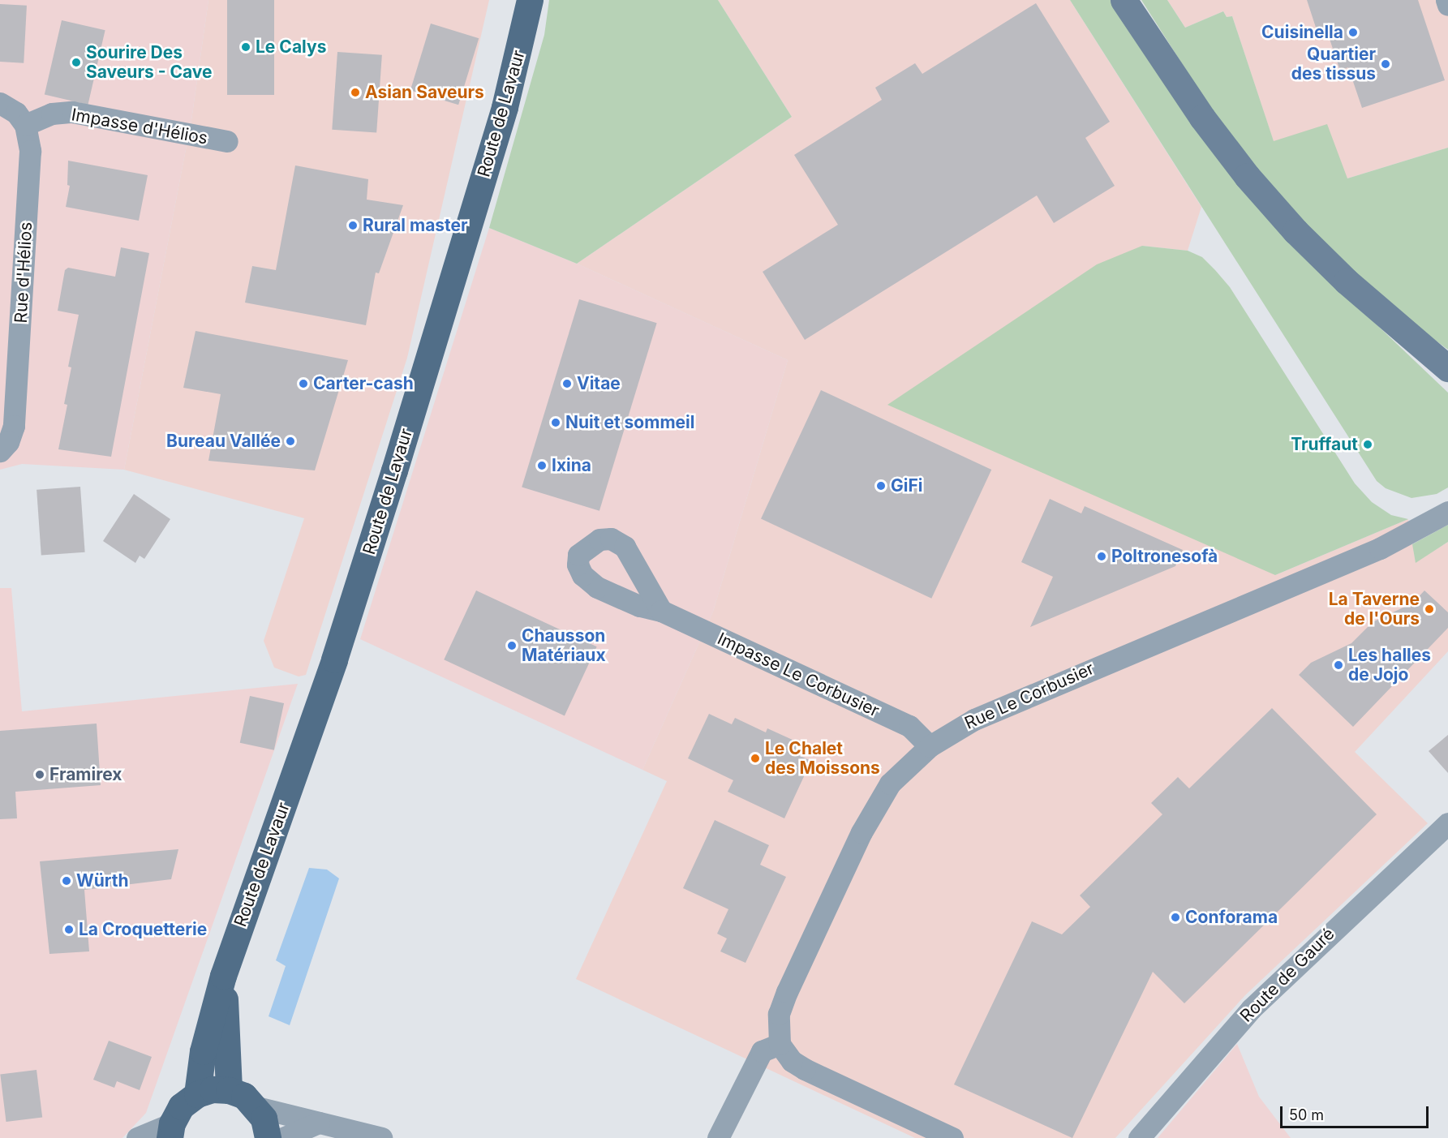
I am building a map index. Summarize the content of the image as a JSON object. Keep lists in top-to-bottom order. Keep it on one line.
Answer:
{"streets":{"main road":["Route de Lavaur"],"street":["Impasse d'Hélios","Rue d'Hélios","Impasse Le Corbusier","Rue Le Corbusier","Route de Gauré"]},"crossings":[["Impasse d'Hélios","Rue d'Hélios"],["Impasse Le Corbusier","Rue Le Corbusier"]],"places":["Cuisinella","Le Calys","Sourire Des Saveurs - Cave","Quartier des tissus","Asian Saveurs","Rural master","Carter-cash","Vitae","Nuit et sommeil","Bureau Vallée","Truffaut","Ixina","GiFi","Poltronesofà","La Taverne de l'Ours","Chausson Matériaux","Les halles de Jojo","Le Chalet des Moissons","Framirex","Würth","Conforama","La Croquetterie"],"scale_bar":"50 m"}
